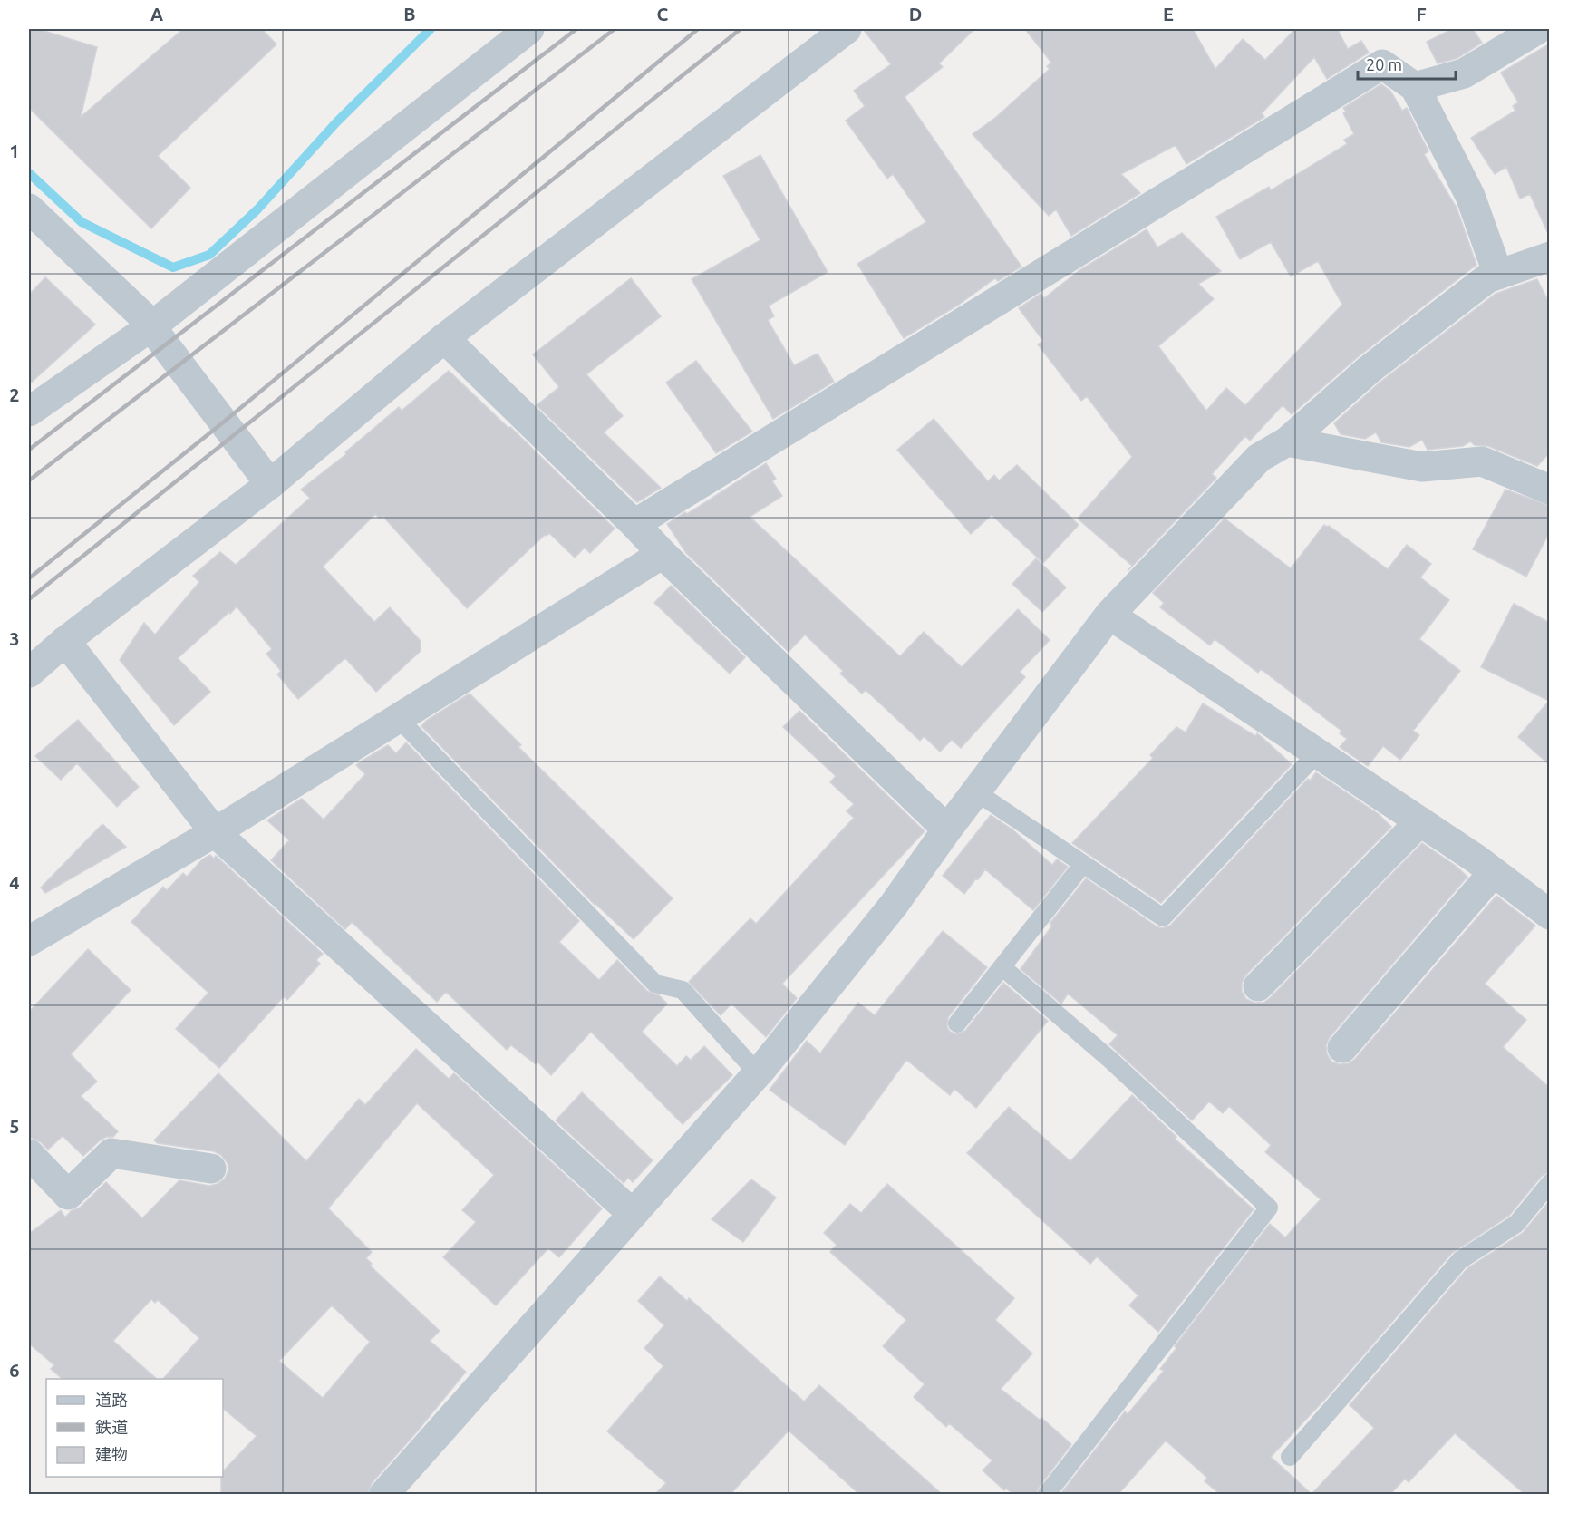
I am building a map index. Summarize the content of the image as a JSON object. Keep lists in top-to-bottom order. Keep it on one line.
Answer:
{"legend":["道路","鉄道","建物"],"scale_bar":"20 m","grid":{"columns":["A","B","C","D","E","F"],"rows":["1","2","3","4","5","6"]}}
